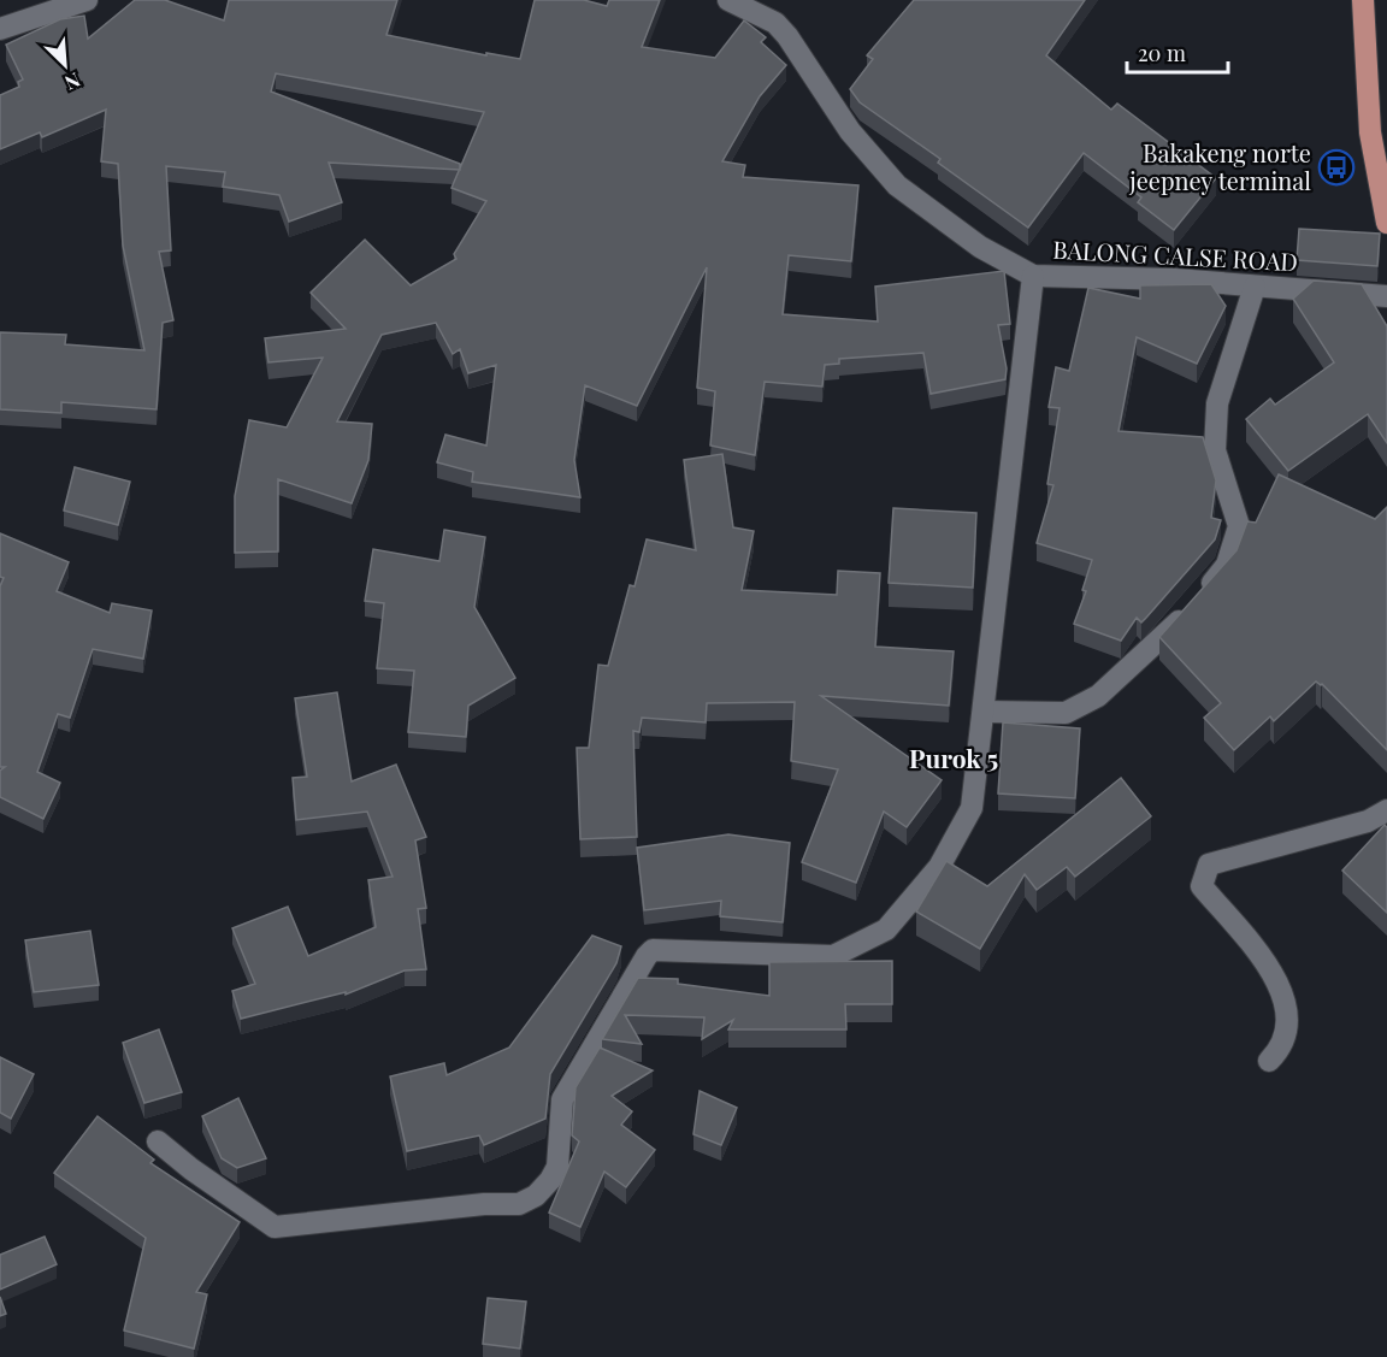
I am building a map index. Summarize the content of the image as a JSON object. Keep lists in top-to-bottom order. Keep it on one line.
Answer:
{"streets":{"street":["BALONG CALSE ROAD"]},"districts":["Purok 5"],"places":{"bus stop":["Bakakeng norte jeepney terminal"]},"scale_bar":"20 m","north":"bottom right"}
